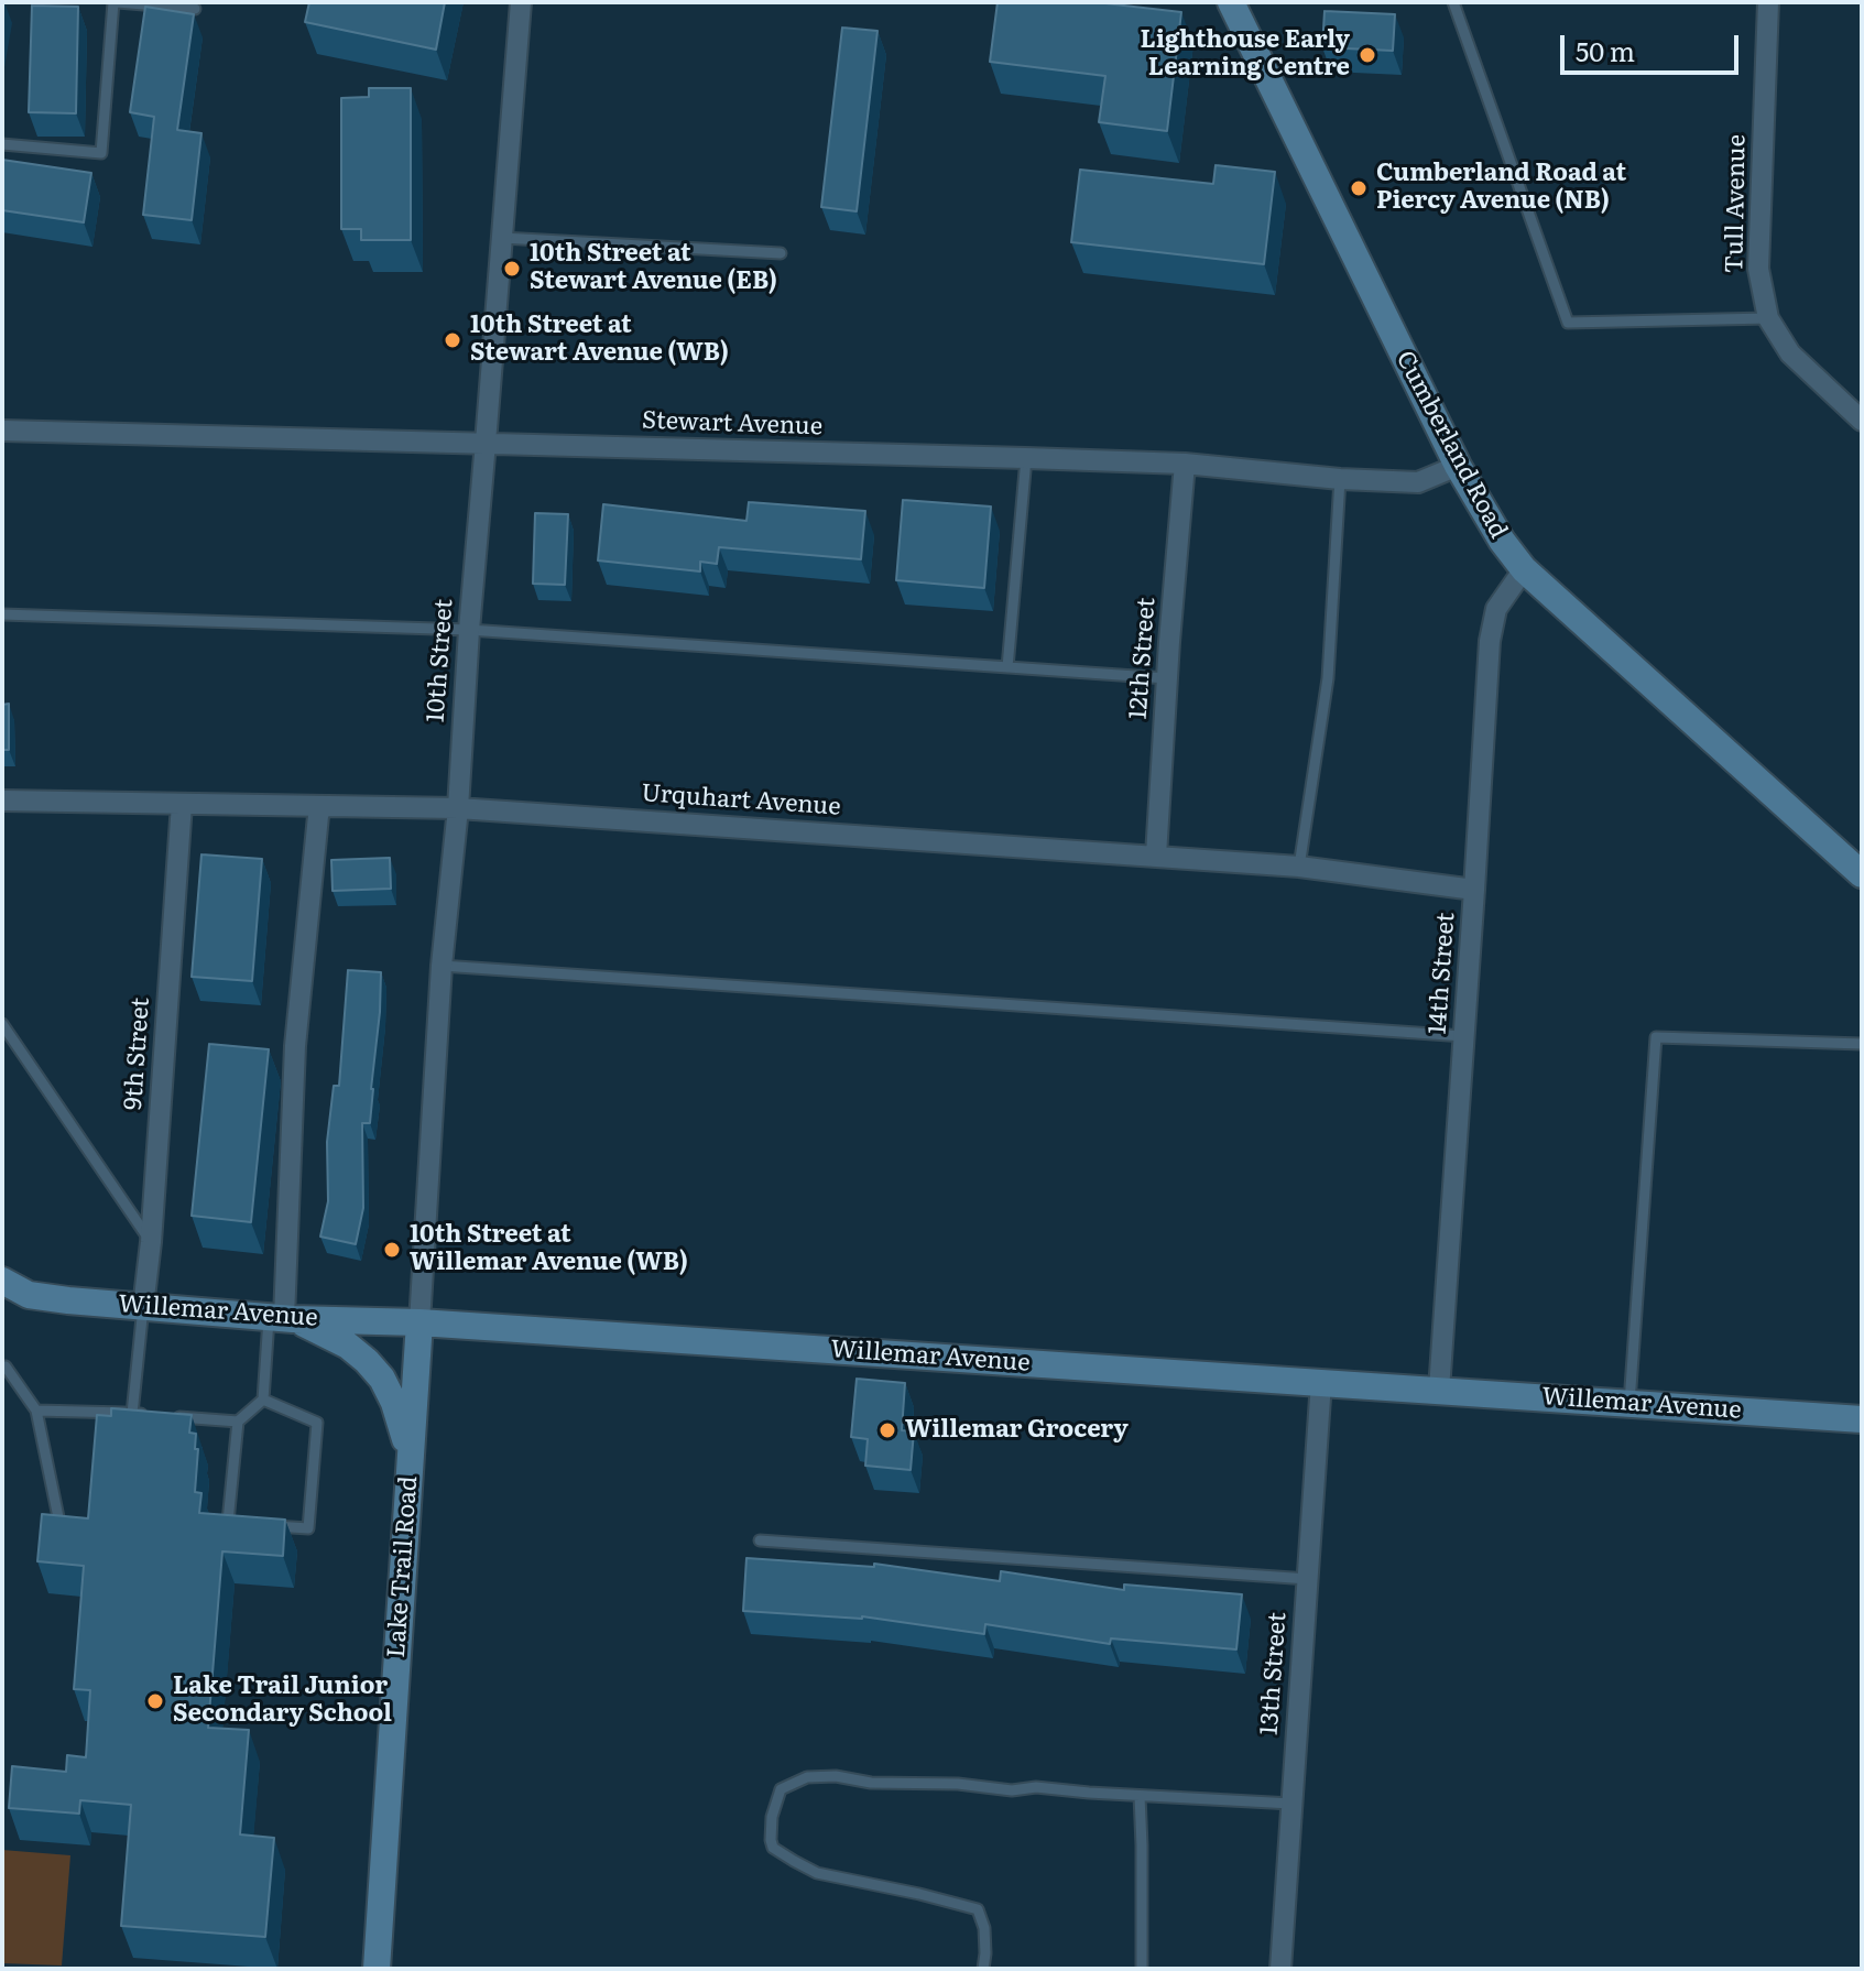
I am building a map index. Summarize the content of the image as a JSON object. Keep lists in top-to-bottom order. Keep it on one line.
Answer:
{"streets":{"street":["Tull Avenue","Stewart Avenue","Cumberland Road","12th Street","10th Street","Urquhart Avenue","14th Street","9th Street","Willemar Avenue","Lake Trail Road","13th Street"]},"crossings":[["Stewart Avenue","Cumberland Road"],["Stewart Avenue","12th Street"],["Stewart Avenue","10th Street"],["Cumberland Road","14th Street"],["12th Street","Urquhart Avenue"],["10th Street","Urquhart Avenue"],["10th Street","Willemar Avenue"],["10th Street","Lake Trail Road"],["Urquhart Avenue","14th Street"],["Urquhart Avenue","9th Street"],["14th Street","Willemar Avenue"],["9th Street","Willemar Avenue"],["Willemar Avenue","Lake Trail Road"],["Willemar Avenue","13th Street"]],"places":["Lighthouse Early Learning Centre","Cumberland Road at Piercy Avenue (NB)","10th Street at Stewart Avenue (EB)","10th Street at Stewart Avenue (WB)","10th Street at Willemar Avenue (WB)","Willemar Grocery","Lake Trail Junior Secondary School"],"scale_bar":"50 m"}
